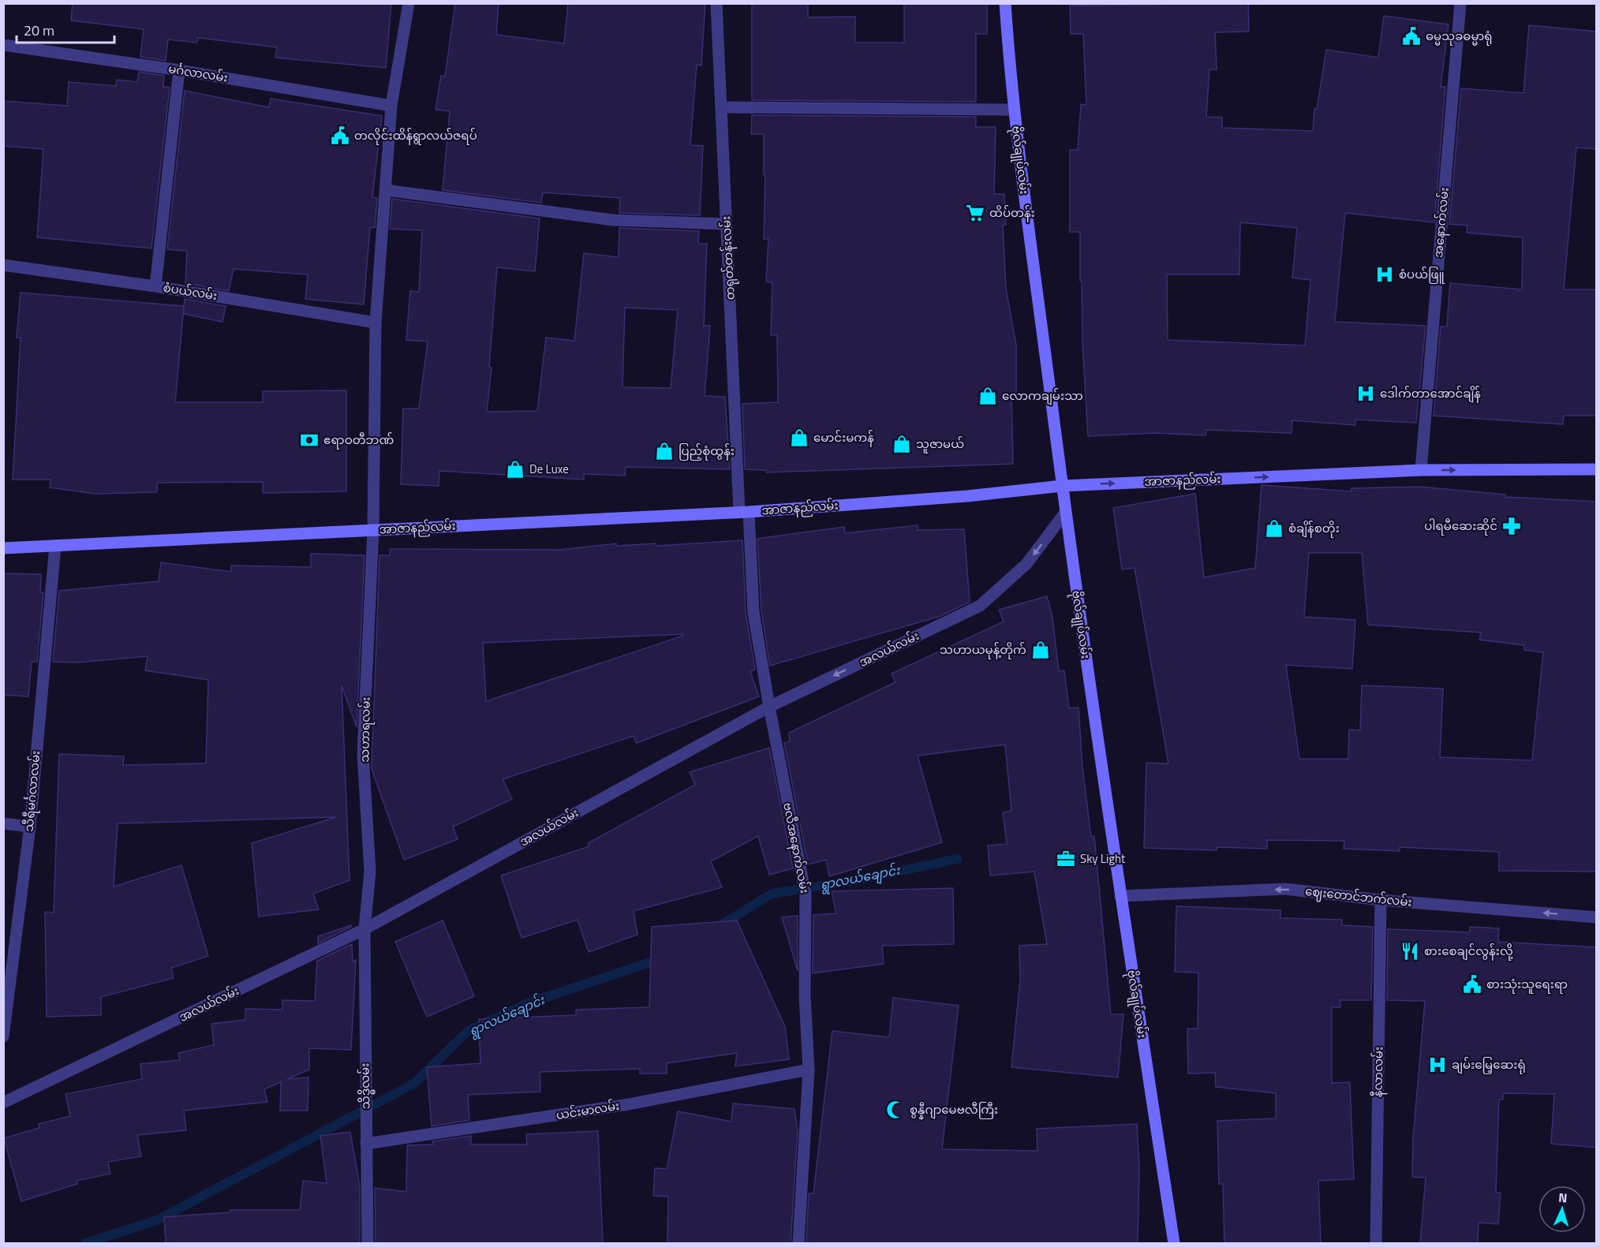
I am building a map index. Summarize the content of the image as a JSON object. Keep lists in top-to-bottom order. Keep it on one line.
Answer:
{"streets":{"street":["မင်္ဂလာလမ်း","ဗိုလ်ချုပ်လမ်း","အနောက်လမ်း","တရုတ်တန်းလမ်း","စံပယ်လမ်း","အာဇာနည်လမ်း","အလယ်လမ်း","သဟာရလမ်း","သီရီမင်္ဂလာလမ်း","ဗလီအနောက်လမ်း","ဈေးတောင်ဘက်လမ်း","နီလာလမ်း","သိဒ္ဓိလမ်း","ယင်းမာလမ်း"]},"crossings":[["မင်္ဂလာလမ်း","သဟာရလမ်း"],["ဗိုလ်ချုပ်လမ်း","အာဇာနည်လမ်း"],["ဗိုလ်ချုပ်လမ်း","အလယ်လမ်း"],["ဗိုလ်ချုပ်လမ်း","ဈေးတောင်ဘက်လမ်း"],["အနောက်လမ်း","အာဇာနည်လမ်း"],["တရုတ်တန်းလမ်း","အာဇာနည်လမ်း"],["တရုတ်တန်းလမ်း","ဗလီအနောက်လမ်း"],["စံပယ်လမ်း","သဟာရလမ်း"],["အာဇာနည်လမ်း","သဟာရလမ်း"],["အာဇာနည်လမ်း","သီရီမင်္ဂလာလမ်း"],["အာဇာနည်လမ်း","ဗလီအနောက်လမ်း"],["အလယ်လမ်း","သဟာရလမ်း"],["အလယ်လမ်း","ဗလီအနောက်လမ်း"],["အလယ်လမ်း","သိဒ္ဓိလမ်း"],["သဟာရလမ်း","သိဒ္ဓိလမ်း"],["ဗလီအနောက်လမ်း","ယင်းမာလမ်း"],["ဈေးတောင်ဘက်လမ်း","နီလာလမ်း"],["သိဒ္ဓိလမ်း","ယင်းမာလမ်း"]],"one_way":["ဈေးတောင်ဘက်လမ်း"],"water":["ရွာလယ်ချောင်း"],"places":{"public building":["ဓမ္မသုခဓမ္မာရုံ","တလိုင်းထိန်ရွာလယ်ဇရပ်","စားသုံးသူရေးရာ"],"supermarket":["ထိပ်တန်း"],"hospital":["စံပယ်ဖြူ","ဒေါက်တာအောင်ချိန်","ချမ်းမြေ့ဆေးရုံ"],"shop":["လောကချမ်းသာ","မောင်းမကန်","သူဇာမယ်","ပြည့်စုံထွန်း","De Luxe","စံချိန်စတိုး","သဟာယမုန့်တိုက်"],"bank":["ဧရာဝတီဘဏ်"],"pharmacy":["ပါရမီဆေးဆိုင်"],"office":["Sky Light"],"restaurant":["စားစေချင်လွန်းလို့"],"mosque":["စွန္နီဂျာမေဗလီကြီး"]},"scale_bar":"20 m","north":"top"}
